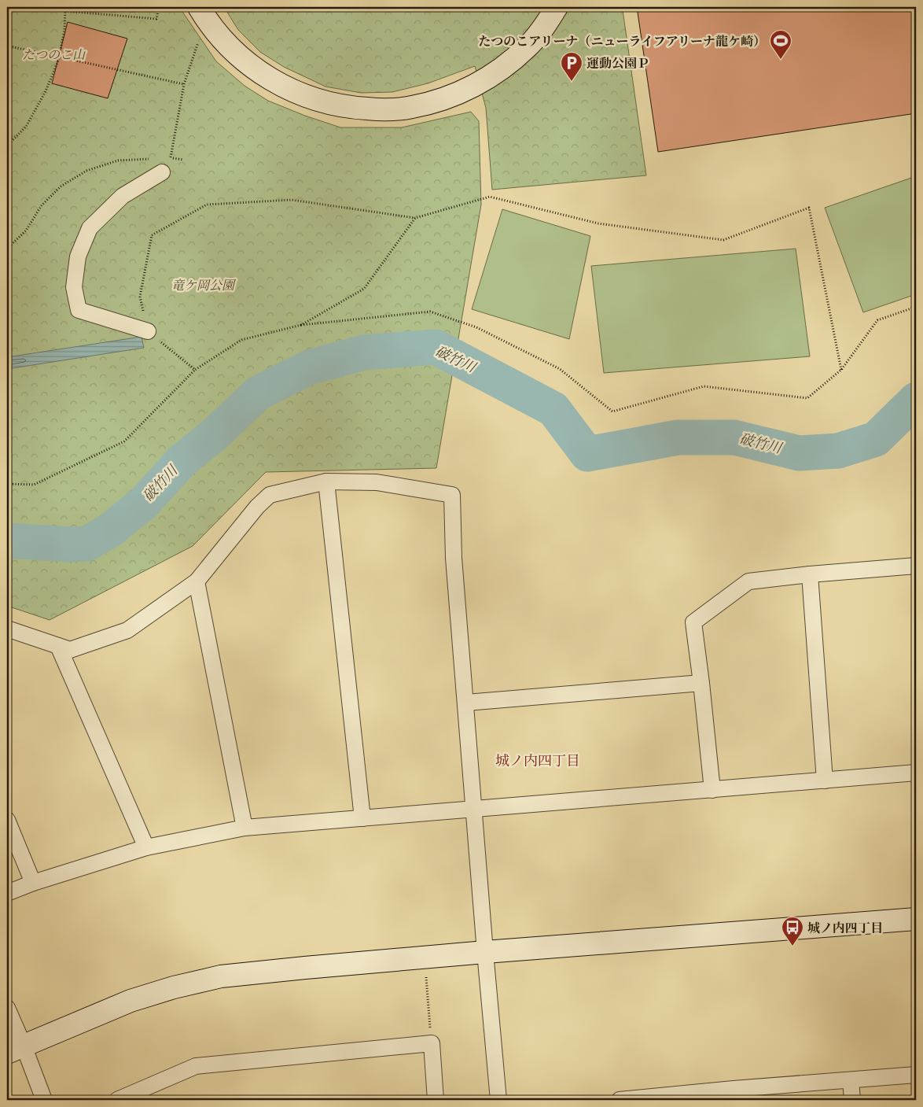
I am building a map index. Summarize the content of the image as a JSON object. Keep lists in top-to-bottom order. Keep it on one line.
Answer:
{"districts":["城ノ内四丁目"],"water":["破竹川"],"parks":["たつのこ山","竜ケ岡公園"],"places":{"sports":["たつのこアリーナ（ニューライフアリーナ龍ケ崎）"],"parking":["運動公園Ｐ"],"bus stop":["城ノ内四丁目"]}}
